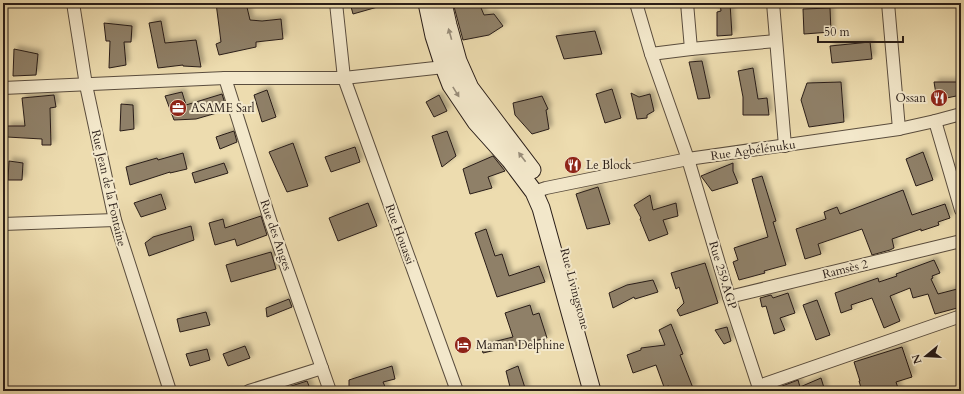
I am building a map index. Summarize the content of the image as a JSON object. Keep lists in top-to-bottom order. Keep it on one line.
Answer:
{"streets":{"street":["Rue Agbélénuku","Rue Jean de la Fontaine","Rue Houassi","Rue des Anges","Ramsès 2","Rue 259.AGP","Rue Livingstone"]},"crossings":[["Rue Agbélénuku","Rue 259.AGP"],["Rue Agbélénuku","Rue Livingstone"],["Ramsès 2","Rue 259.AGP"]],"places":{"restaurant":["Ossan","Le Block"],"office":["ASAME Sarl"],"hotel":["Maman Delphine"]},"scale_bar":"50 m","north":"left"}
